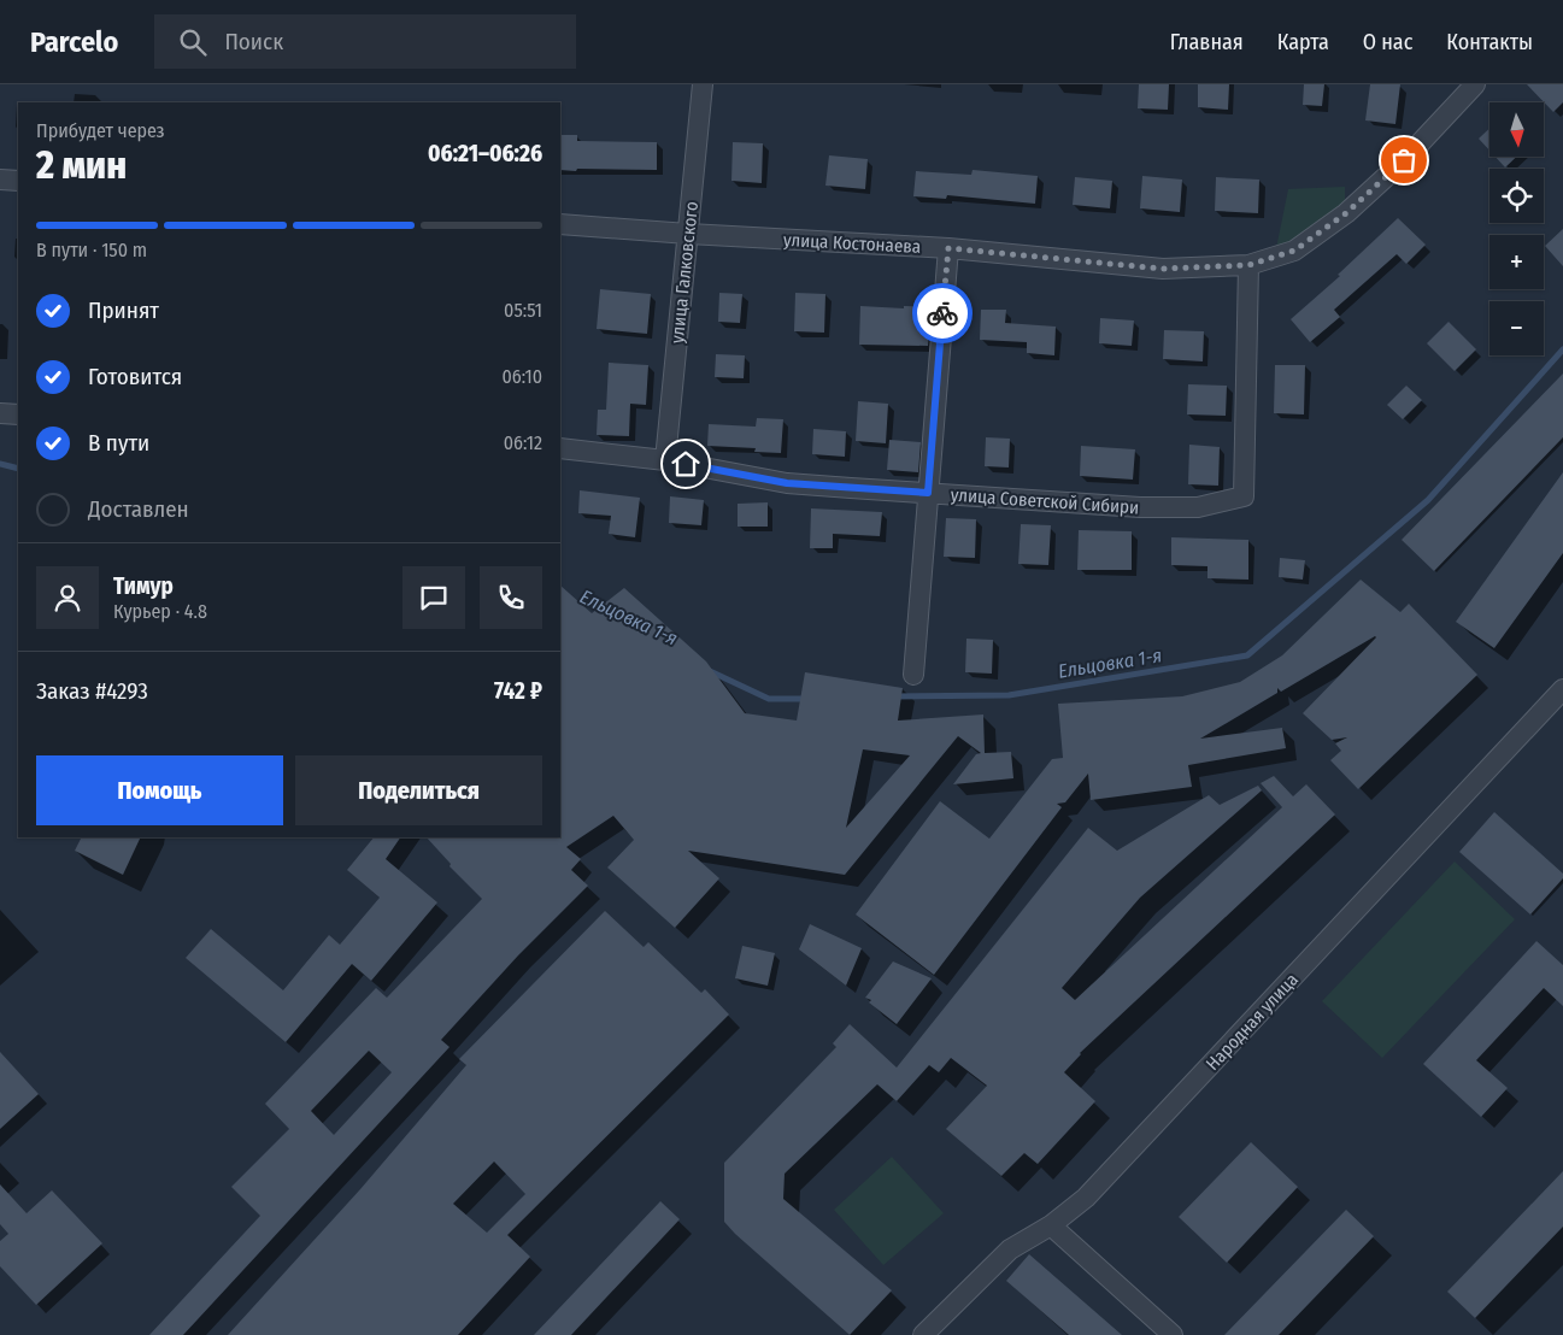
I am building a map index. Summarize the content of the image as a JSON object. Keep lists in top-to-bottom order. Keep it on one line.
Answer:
{"streets":{"street":["улица Костонаева","улица Галковского","улица Советской Сибири","Народная улица"]},"crossings":[["улица Костонаева","улица Галковского"],["улица Костонаева","улица Советской Сибири"],["улица Галковского","улица Советской Сибири"]],"water":["Ельцовка 1-я"],"north":"bottom","page":{"header":"Parcelo","search":"Поиск","nav":["Главная","Карта","О нас","Контакты"],"map_buttons":["+","−"],"heading":["2 мин","Прибудет через","06:21–06:26"],"panel":["Тимур","Курьер · 4.8","Заказ #4293","742 ₽"],"bar":"В пути · 150 m","list":[["Принят","05:51"],["Готовится","06:10"],["В пути","06:12"],"Доставлен"],"buttons":["Помощь","Поделиться"]}}
